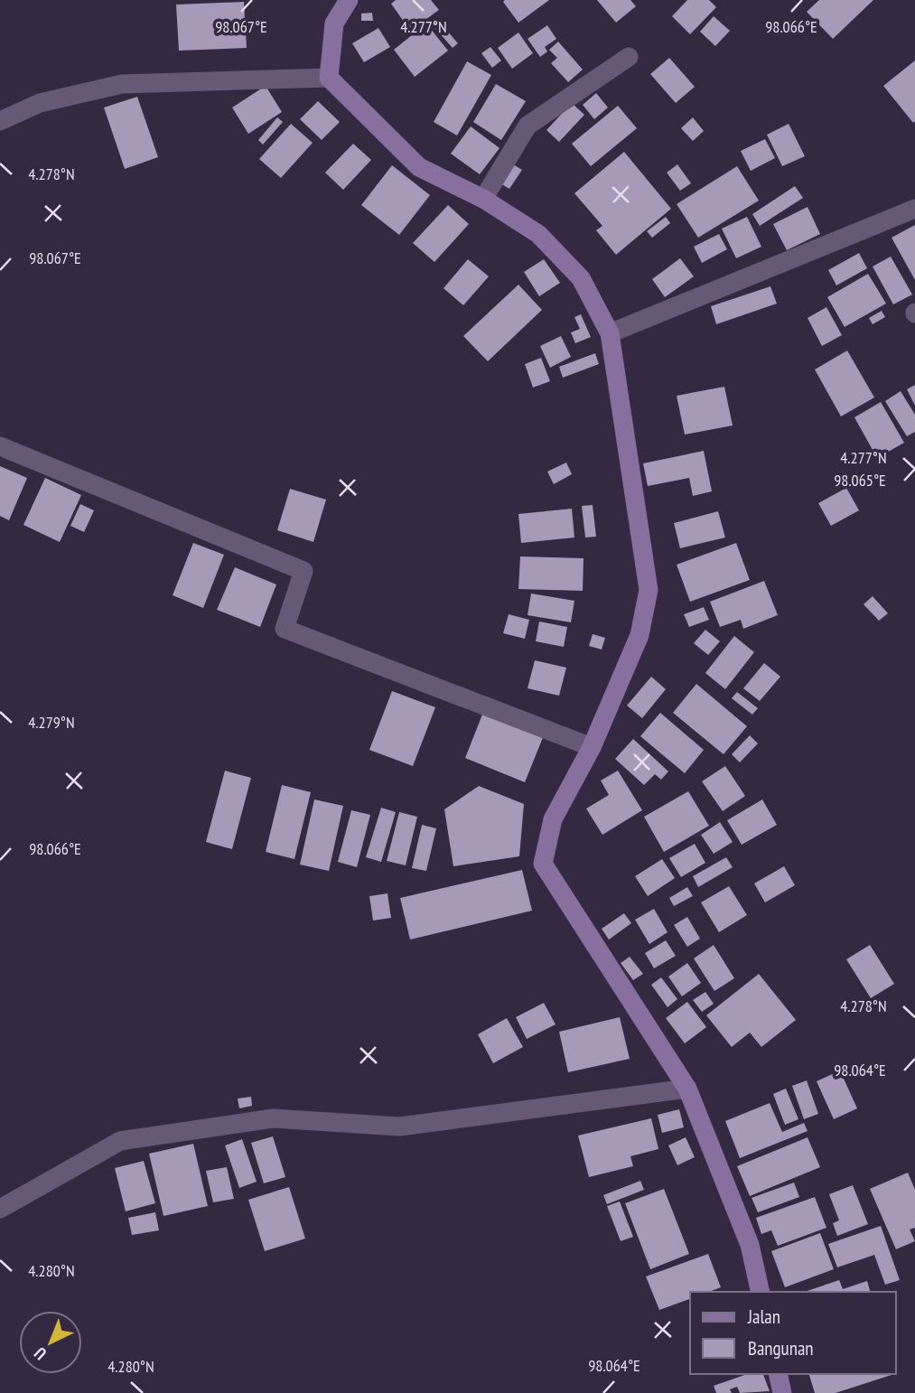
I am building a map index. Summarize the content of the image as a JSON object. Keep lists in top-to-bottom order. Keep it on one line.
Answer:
{"legend":["Jalan","Bangunan"],"north":"bottom left","coordinates":["4.277°N","98.067°E","98.066°E","4.278°N","98.065°E","4.279°N","98.064°E","4.280°N"]}
